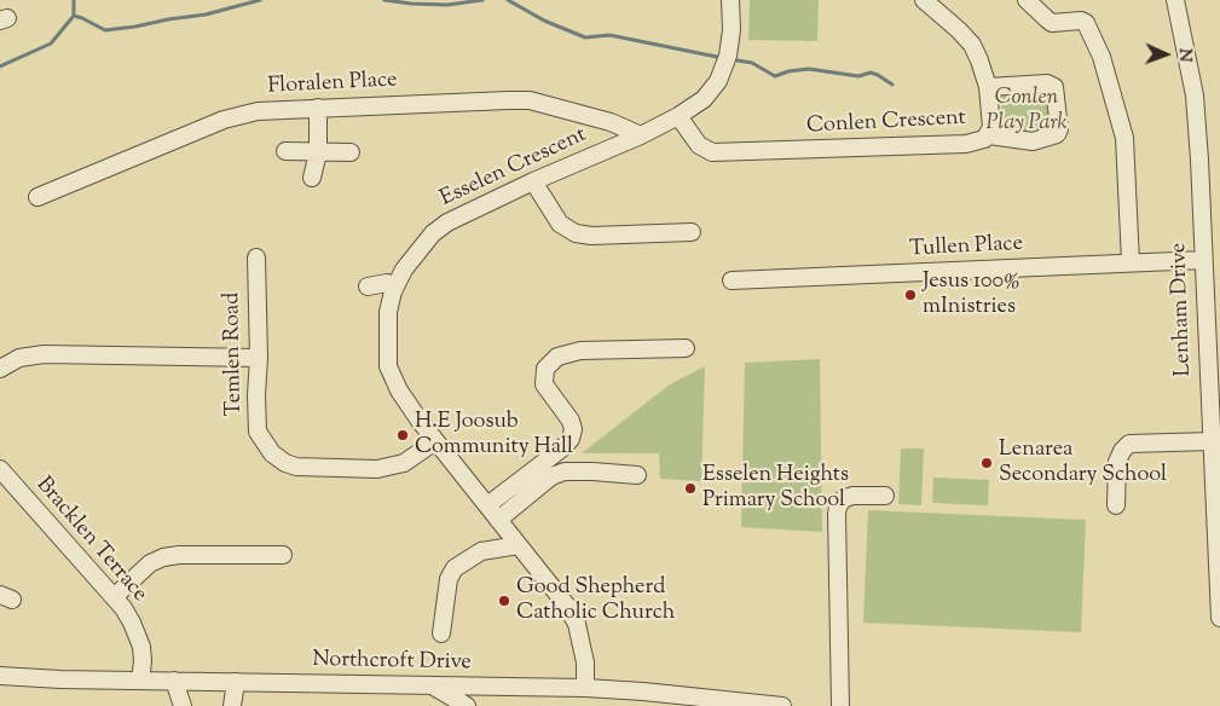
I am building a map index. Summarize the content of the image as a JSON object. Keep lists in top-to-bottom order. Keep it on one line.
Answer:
{"streets":{"street":["Floralen Place","Conlen Crescent","Esselen Crescent","Tullen Place","Lenham Drive","Temlen Road","Bracklen Terrace","Northcroft Drive"]},"crossings":[["Floralen Place","Esselen Crescent"],["Conlen Crescent","Esselen Crescent"],["Esselen Crescent","Temlen Road"],["Esselen Crescent","Northcroft Drive"],["Tullen Place","Lenham Drive"],["Bracklen Terrace","Northcroft Drive"]],"parks":["Conlen Play Park"],"places":["Jesus 100% mInistries","H.E Joosub Community Hall","Lenarea Secondary School","Esselen Heights Primary School","Good Shepherd Catholic Church"],"north":"right"}
